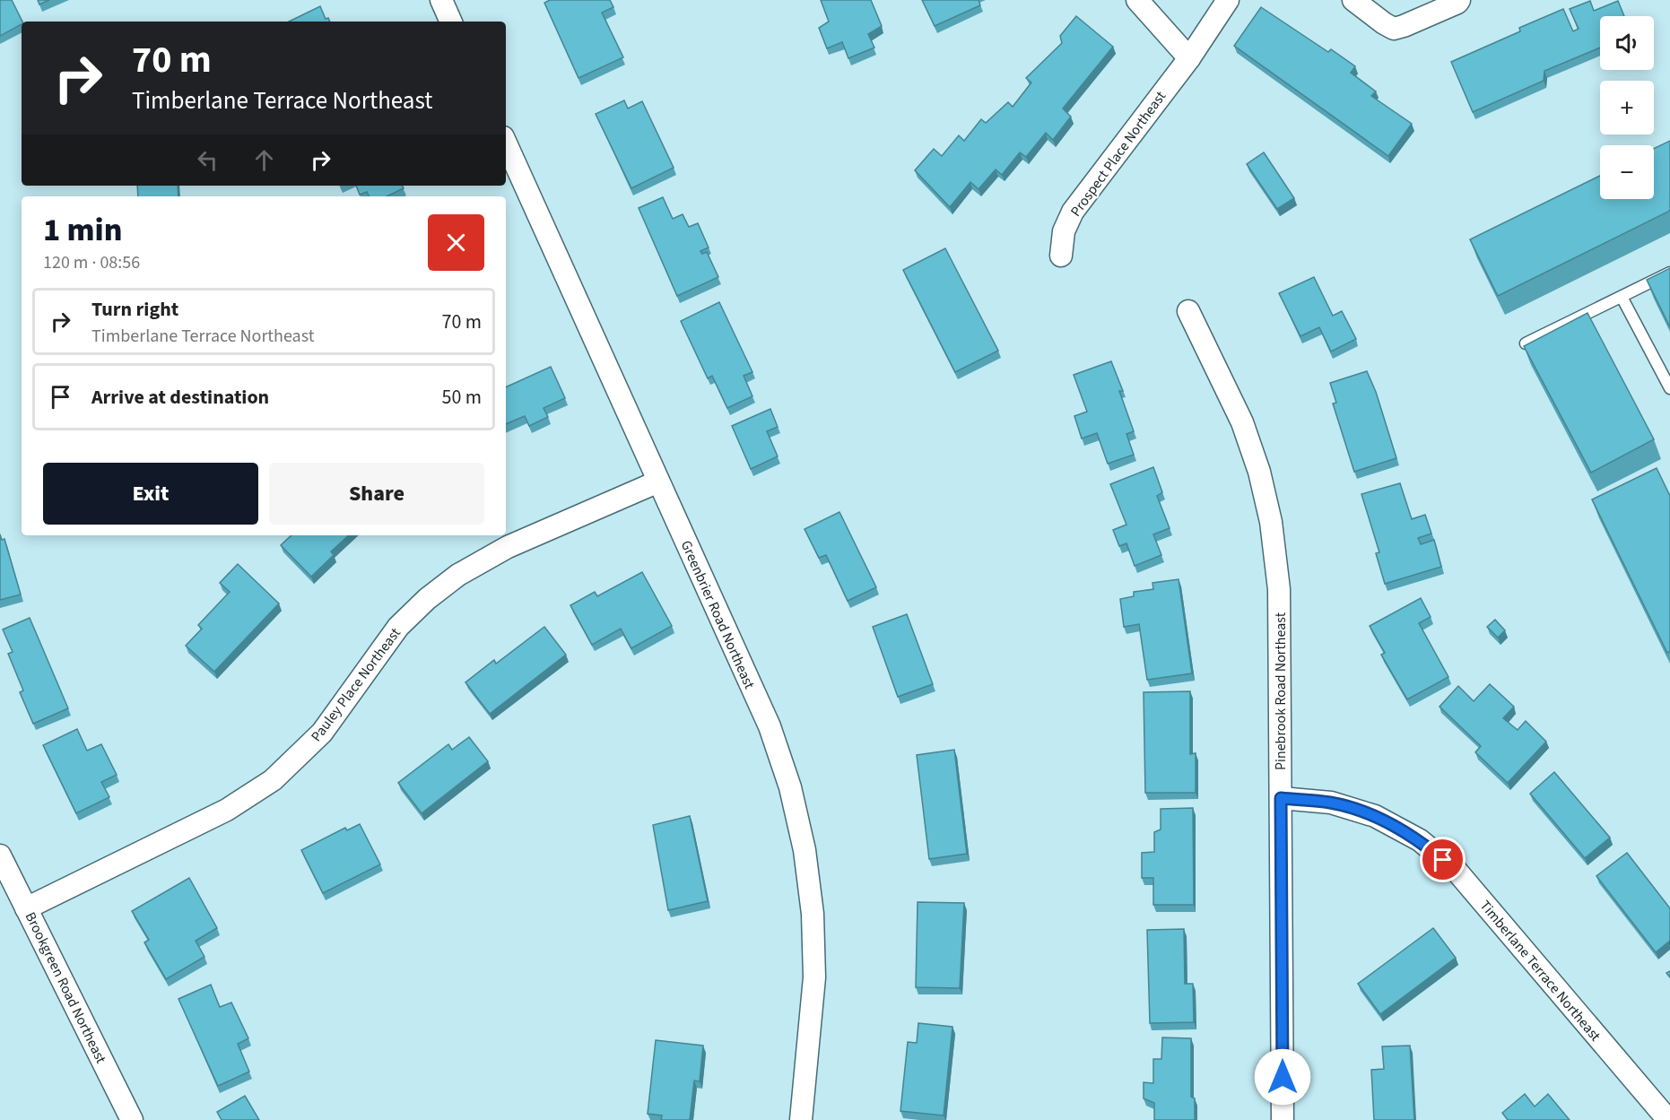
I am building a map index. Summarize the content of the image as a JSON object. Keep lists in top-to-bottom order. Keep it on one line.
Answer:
{"streets":{"street":["Prospect Place Northeast","Greenbrier Road Northeast","Pauley Place Northeast","Pinebrook Road Northeast","Timberlane Terrace Northeast","Brookgreen Road Northeast"]},"crossings":[["Greenbrier Road Northeast","Pauley Place Northeast"],["Pauley Place Northeast","Brookgreen Road Northeast"],["Pinebrook Road Northeast","Timberlane Terrace Northeast"]],"page":{"map_buttons":["+","−"],"turn":["70 m","Timberlane Terrace Northeast"],"heading":["1 min","120 m · 08:56"],"list":[{"name":"Turn right","note":"Timberlane Terrace Northeast","value":"70 m"},{"name":"Arrive at destination","value":"50 m"}],"buttons":["Exit","Share"]}}
